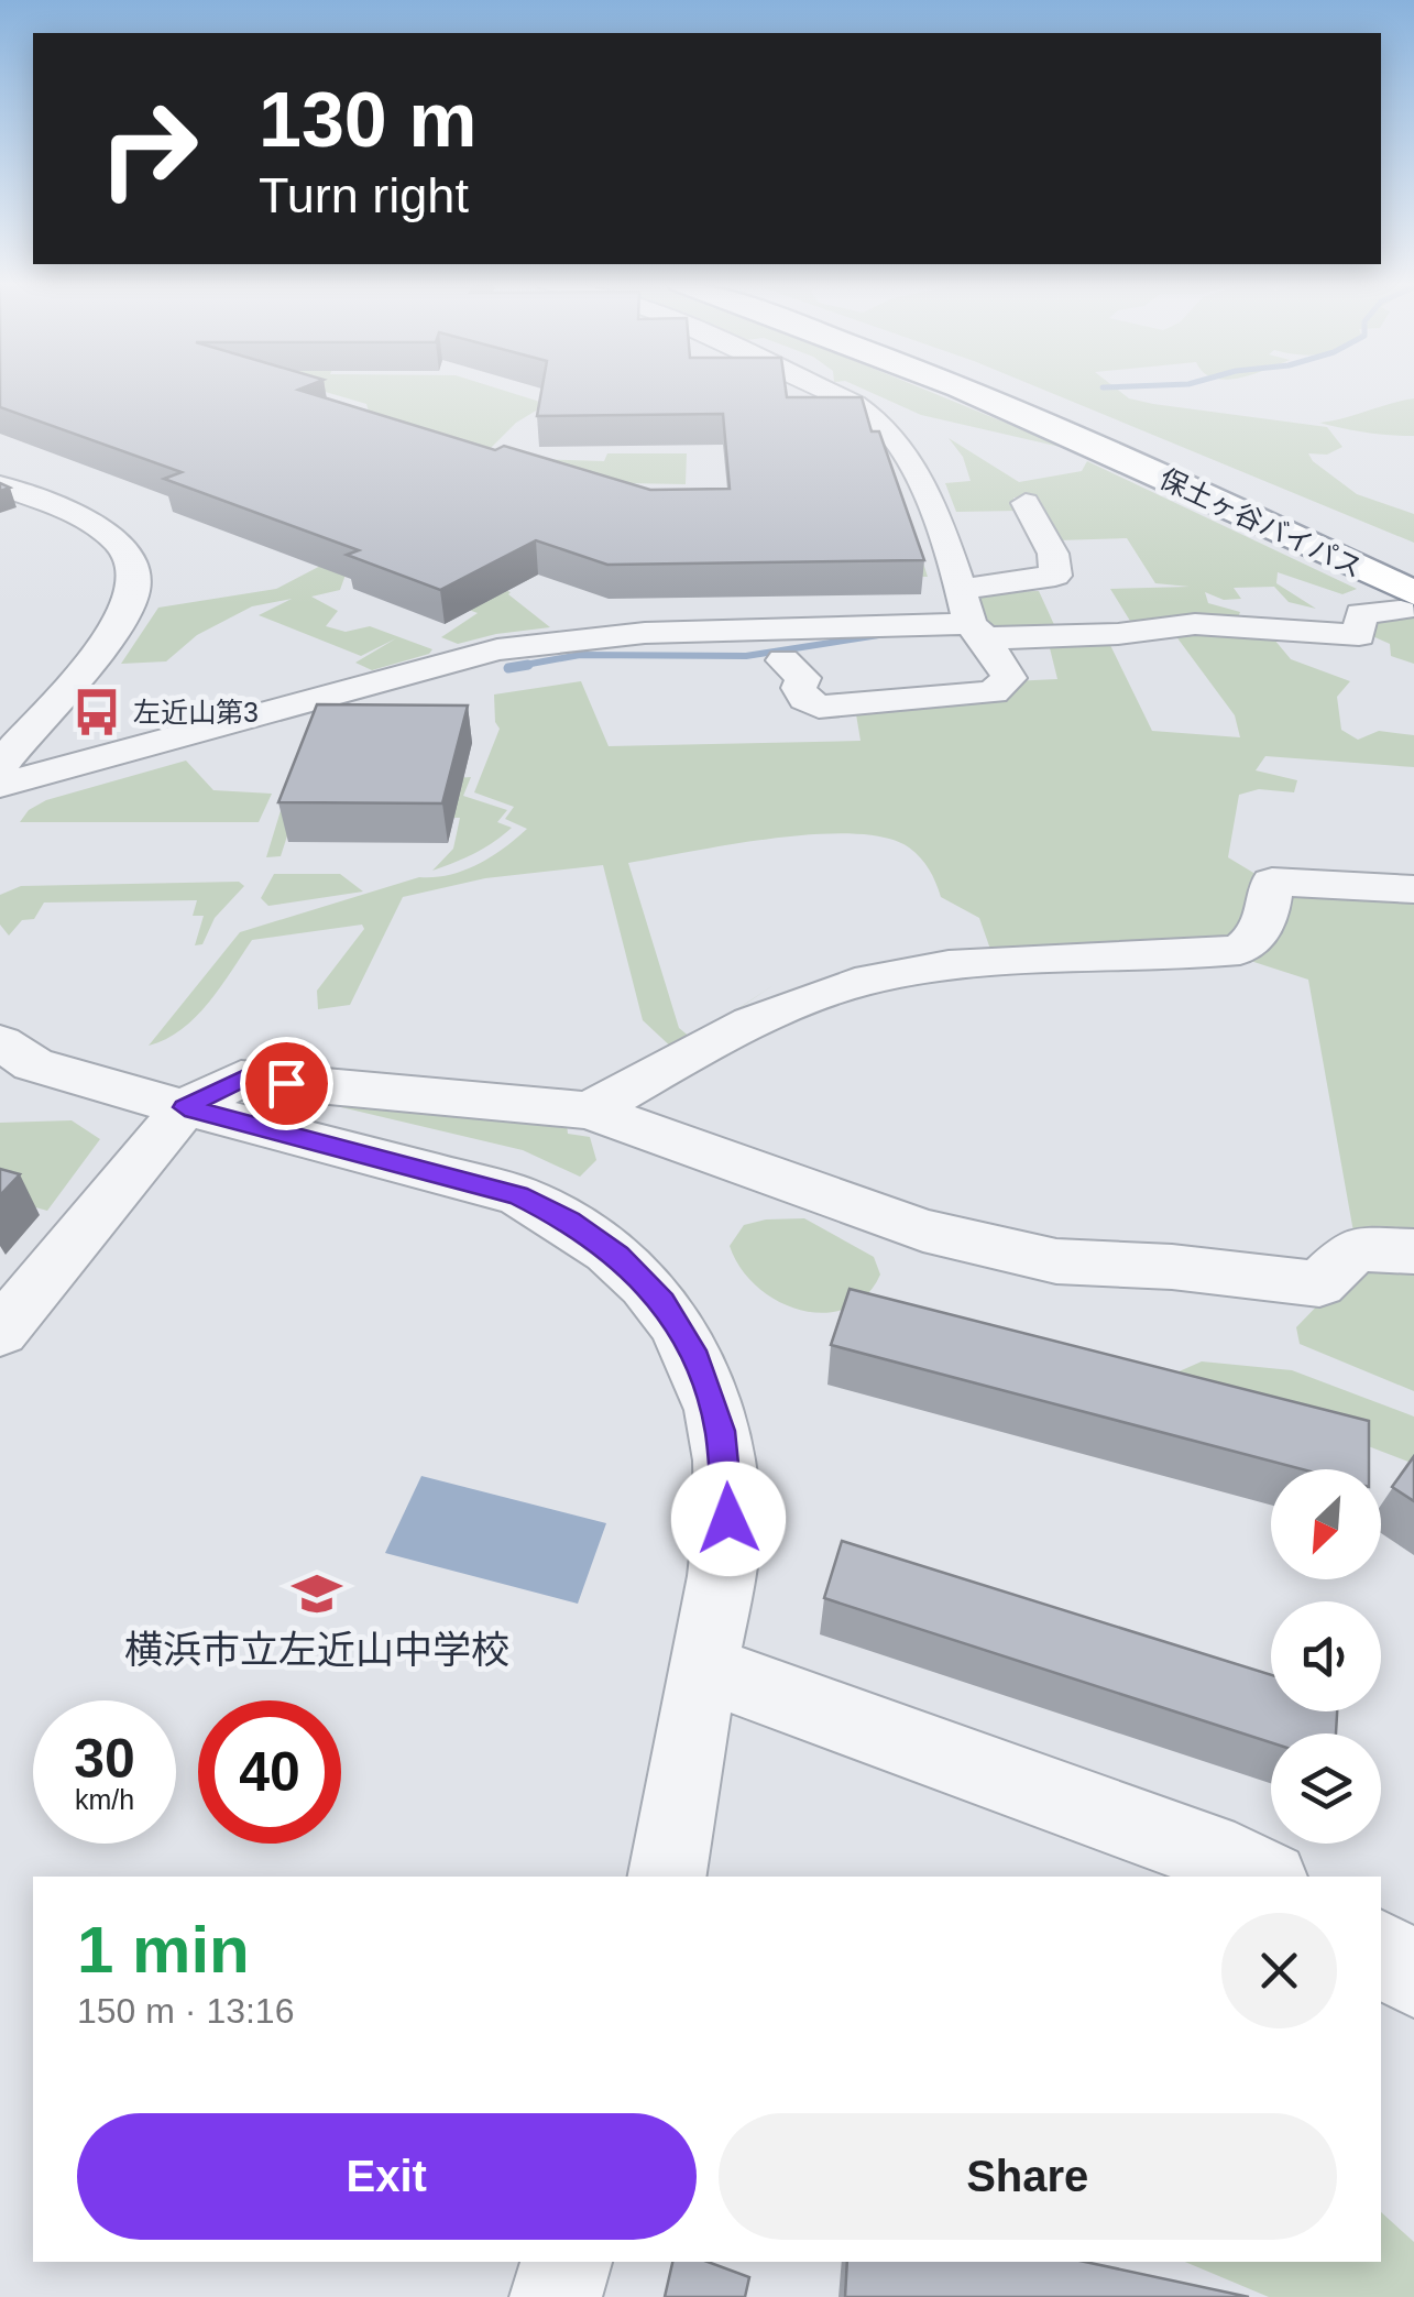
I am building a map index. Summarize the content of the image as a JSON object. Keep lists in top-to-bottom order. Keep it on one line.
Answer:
{"streets":{"highway":["保土ヶ谷バイパス"]},"places":{"bus stop":["左近山第3"],"school or university":["横浜市立左近山中学校"]},"north":"bottom left","page":{"turn":["130 m","Turn right"],"speed":"30 km/h","limit":"40","heading":["1 min","150 m · 13:16"],"buttons":["Exit","Share"]}}
